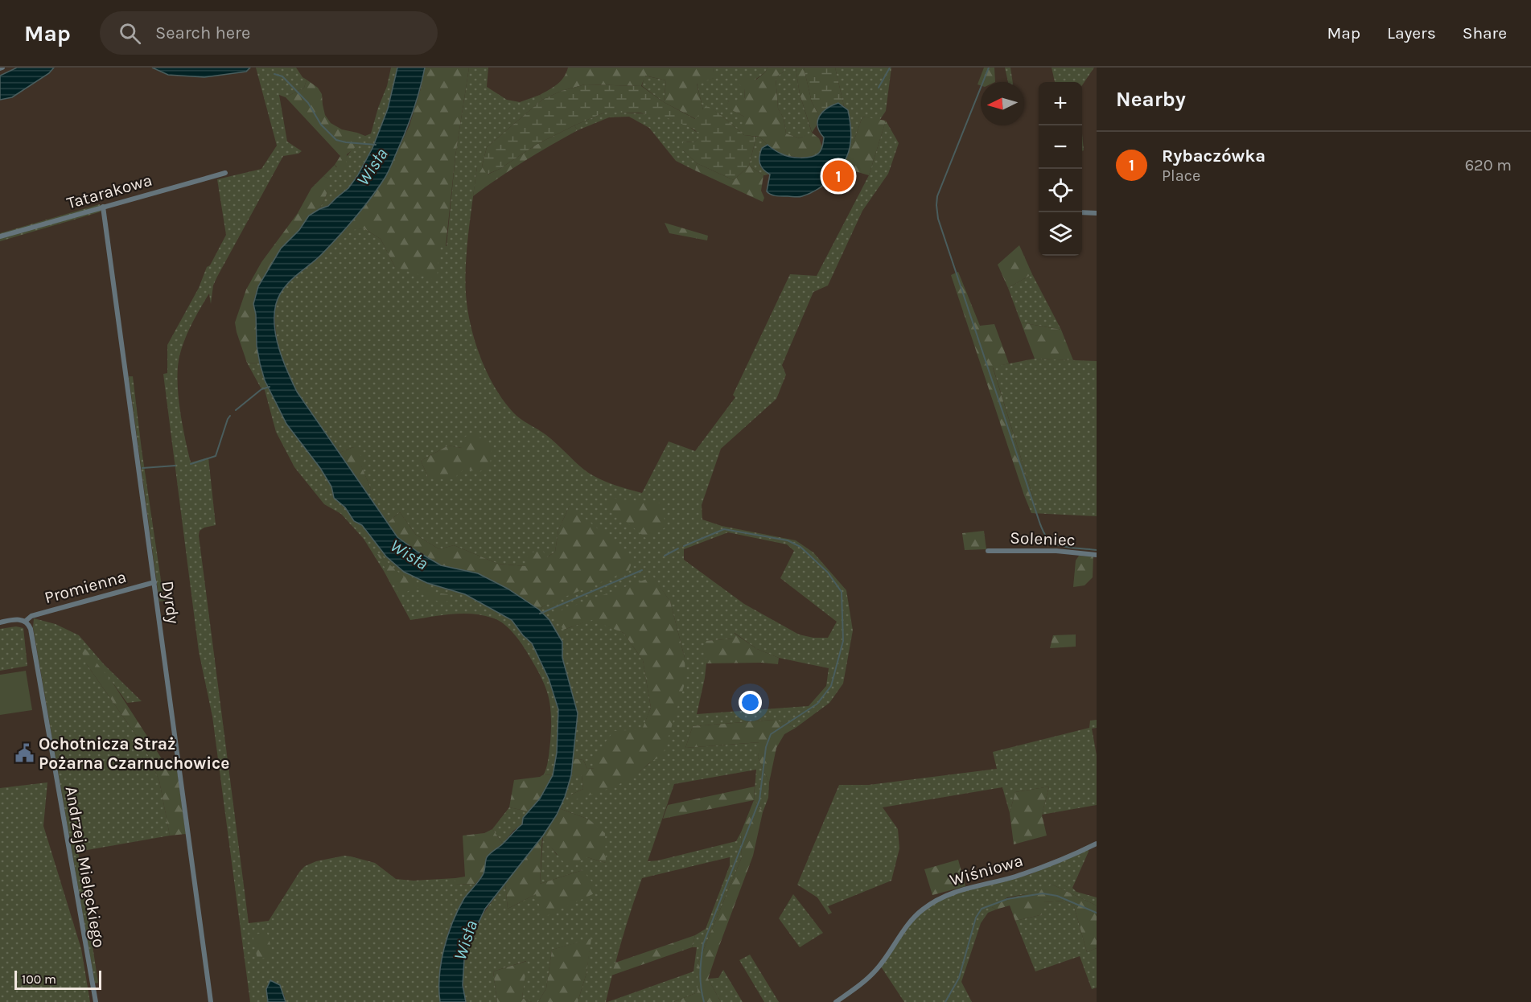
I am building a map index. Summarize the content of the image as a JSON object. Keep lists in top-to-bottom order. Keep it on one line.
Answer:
{"streets":{"street":["Tatarakowa","Soleniec","Promienna","Dyrdy","Andrzeja Mielęckiego","Wiśniowa"]},"crossings":[["Tatarakowa","Dyrdy"],["Promienna","Dyrdy"],["Promienna","Andrzeja Mielęckiego"]],"water":["Wisła"],"places":{"public building":["Ochotnicza Straż Pożarna Czarnuchowice"]},"scale_bar":"100 m","north":"left","page":{"header":"Map","search":"Search here","nav":["Map","Layers","Share"],"heading":"Nearby","map_buttons":["+","−"],"list":[{"mark":"1","name":"Rybaczówka","note":"Place","value":"620 m"}],"pins":"1","scale":"100 m"}}
